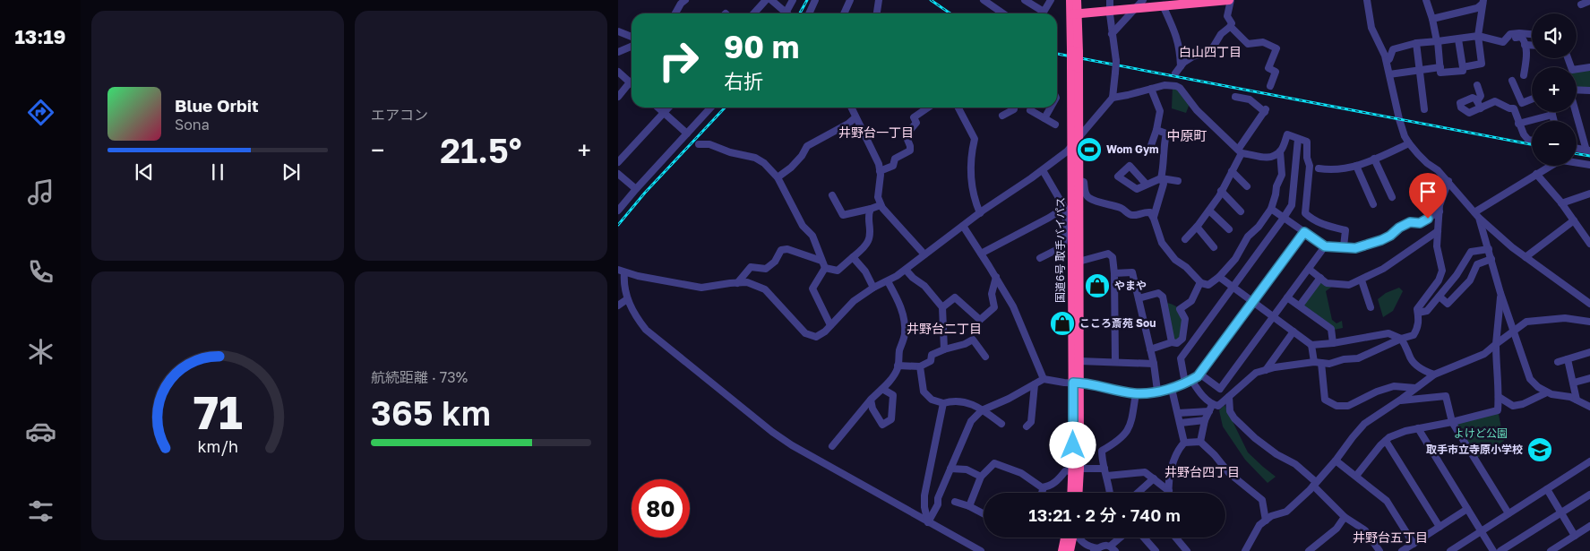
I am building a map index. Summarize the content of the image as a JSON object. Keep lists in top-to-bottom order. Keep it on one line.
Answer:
{"streets":{"highway":["国道6号 取手バイパス"]},"districts":["白山四丁目","井野台一丁目","中原町","井野台二丁目","井野台四丁目","井野台五丁目"],"parks":["よけど公園"],"places":{"sports":["Wom Gym"],"shop":["やまや","こころ斎苑 Sou"],"school or university":["取手市立寺原小学校"]},"page":{"tabs":"13:19","tile":["エアコン",["航続距離 · 73%","365 km"]],"map_buttons":["+","−"],"turn":["90 m","右折"],"song":["Blue Orbit","Sona"],"heat":["−","21.5°","+"],"limit":"80","trip":"13:21 · 2 分 · 740 m","gauge":["71","km/h"]}}
